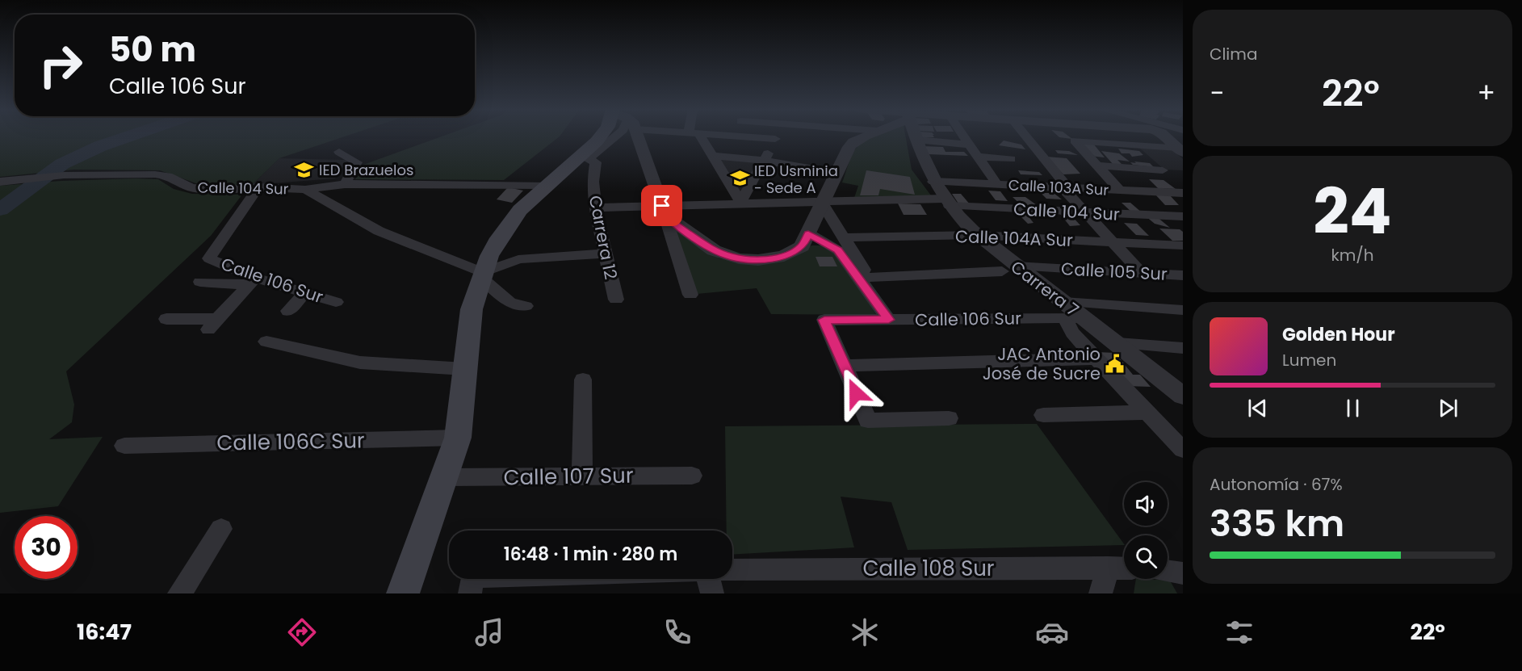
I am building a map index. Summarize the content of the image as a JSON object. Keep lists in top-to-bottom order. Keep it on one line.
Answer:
{"streets":{"street":["Calle 103A Sur","Calle 104 Sur","Carrera 12","Calle 104A Sur","Calle 105 Sur","Calle 106 Sur","Carrera 7","Calle 106C Sur","Calle 107 Sur","Calle 108 Sur"]},"crossings":[["Calle 103A Sur","Carrera 7"],["Calle 104 Sur","Carrera 12"],["Calle 104 Sur","Calle 106 Sur"],["Calle 104 Sur","Carrera 7"],["Calle 104A Sur","Carrera 7"],["Calle 105 Sur","Carrera 7"],["Calle 106 Sur","Carrera 7"]],"places":{"school or university":["IED Brazuelos","IED Usminia - Sede A"],"public building":["JAC Antonio José de Sucre"]},"page":{"tile":["Clima",["24","km/h"],["Autonomía · 67%","335 km"]],"turn":["50 m","Calle 106 Sur"],"heat":["−","22°","+"],"song":["Golden Hour","Lumen"],"limit":"30","trip":"16:48 · 1 min · 280 m","tabs":["16:47","22°"]}}
